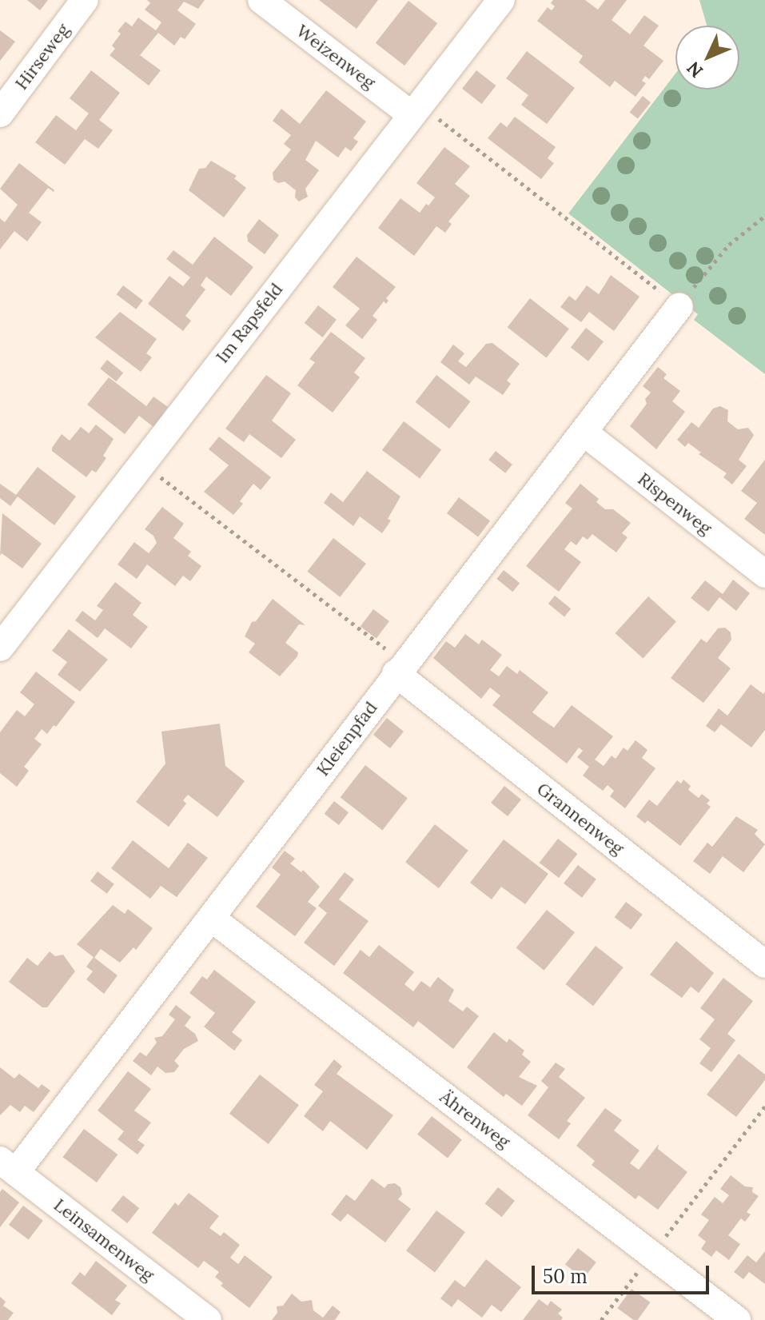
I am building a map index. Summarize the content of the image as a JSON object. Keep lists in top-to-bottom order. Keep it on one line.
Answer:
{"streets":{"street":["Hirseweg","Weizenweg","Im Rapsfeld","Rispenweg","Kleienpfad","Grannenweg","Ährenweg","Leinsamenweg"]},"crossings":[["Weizenweg","Im Rapsfeld"],["Rispenweg","Kleienpfad"],["Kleienpfad","Grannenweg"],["Kleienpfad","Ährenweg"],["Kleienpfad","Leinsamenweg"]],"scale_bar":"50 m","north":"bottom left"}
